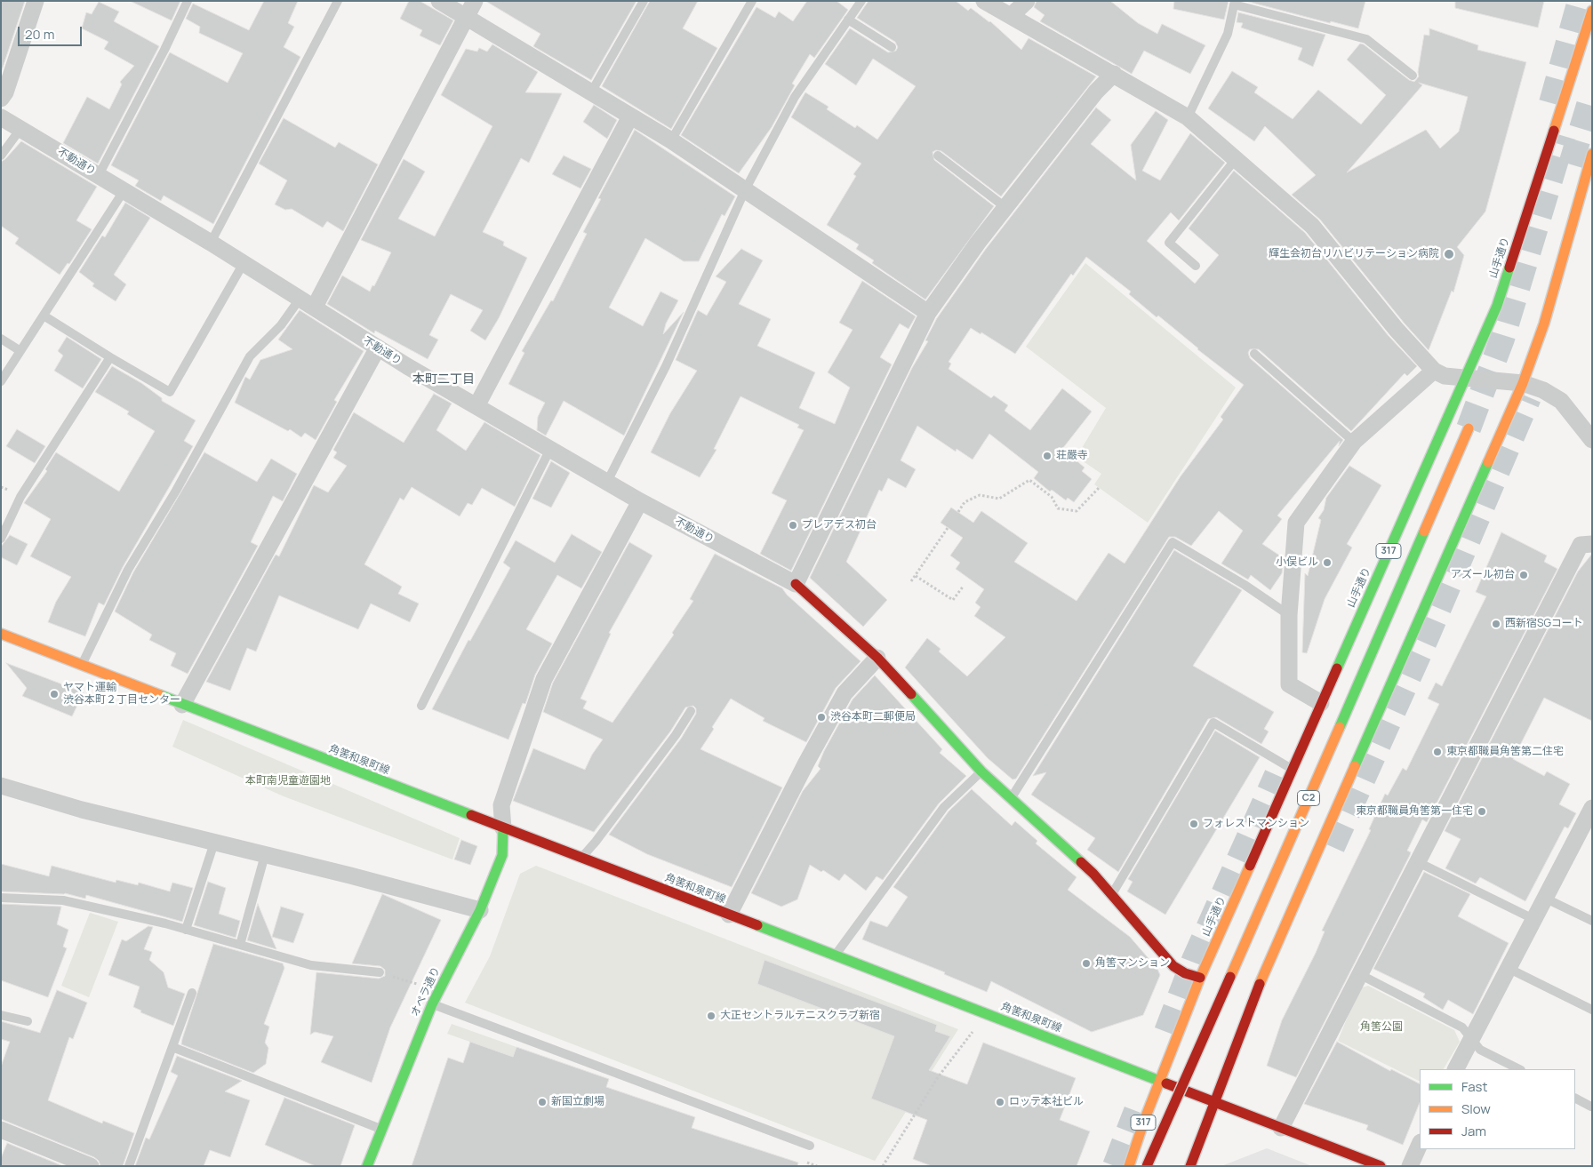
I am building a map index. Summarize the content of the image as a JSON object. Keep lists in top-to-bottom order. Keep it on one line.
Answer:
{"streets":{"main road":["山手通り","317","角筈和泉町線","C2","オペラ通り"],"street":["不動通り"]},"crossings":[["山手通り","角筈和泉町線"],["角筈和泉町線","オペラ通り"]],"districts":["本町二丁目"],"parks":["本町南児童遊園地","角筈公園"],"places":["輝生会初台リハビリテーション病院","荘嚴寺","プレアデス初台","小俣ビル","アズール初台","西新宿SGコート","ヤマト運輸 渋谷本町２丁目センター","渋谷本町二郵便局","東京都職員角筈第二住宅","東京都職員角筈第一住宅","フォレストマンション","角筈マンション","大正セントラルテニスクラブ新宿","新国立劇場","ロッテ本社ビル"],"legend":["Fast","Slow","Jam"],"scale_bar":"20 m"}
